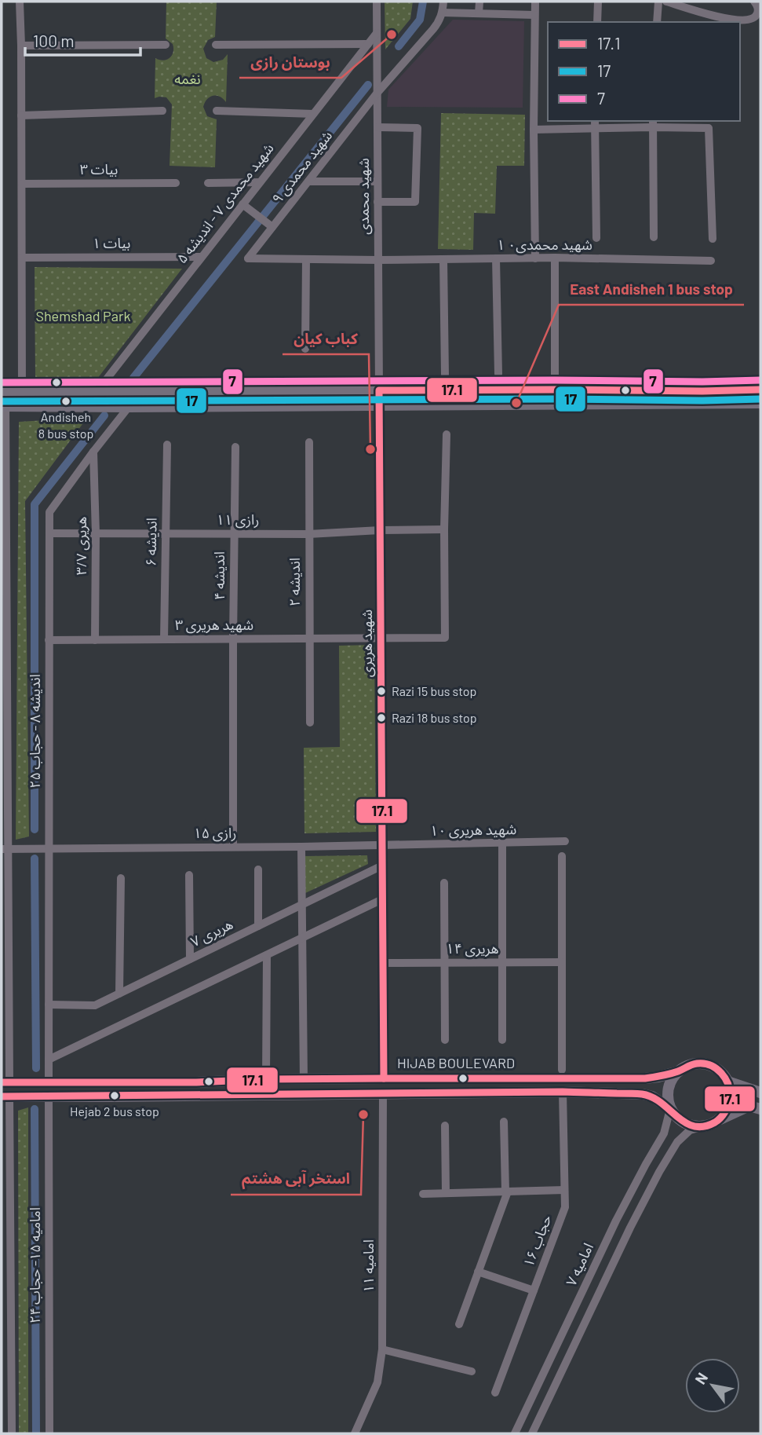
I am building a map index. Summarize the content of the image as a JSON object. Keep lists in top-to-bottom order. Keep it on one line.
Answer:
{"streets":{"main road":["HIJAB BOULEVARD"],"street":["شهید محمدی ۹","بیات ۳","شهید محمدی","شهید محمدی ۷ - اندیشه ۵","بیات ۱","شهید محمدی۰ ۱","رازی ۱۱","اندیشه ۶","هریری ۳/۷","اندیشه ۴","اندیشه ۲","شهید هریری ۳","شهید هریری","اندیشه ۸ - حجاب ۲۵","شهید هریری ۱۰","رازی ۱۵","هریری ۷","هریری ۱۴","حجاب ۱۶","امامیه ۷","امامیه ۱۵- حجاب ۲۴","امامیه ۱۱"]},"crossings":[["شهید محمدی ۹","شهید محمدی"],["شهید محمدی ۹","شهید محمدی۰ ۱"],["شهید محمدی","شهید محمدی ۷ - اندیشه ۵"],["شهید محمدی","شهید محمدی۰ ۱"],["شهید محمدی ۷ - اندیشه ۵","بیات ۱"],["رازی ۱۱","اندیشه ۶"],["رازی ۱۱","هریری ۳/۷"],["رازی ۱۱","اندیشه ۴"],["رازی ۱۱","اندیشه ۲"],["رازی ۱۱","شهید هریری ۳"],["رازی ۱۱","شهید هریری"],["رازی ۱۱","اندیشه ۸ - حجاب ۲۵"],["اندیشه ۶","شهید هریری ۳"],["هریری ۳/۷","شهید هریری ۳"],["هریری ۳/۷","اندیشه ۸ - حجاب ۲۵"],["اندیشه ۴","شهید هریری ۳"],["اندیشه ۴","رازی ۱۵"],["اندیشه ۲","شهید هریری ۳"],["شهید هریری ۳","شهید هریری"],["شهید هریری ۳","اندیشه ۸ - حجاب ۲۵"],["شهید هریری","شهید هریری ۱۰"],["شهید هریری","رازی ۱۵"],["شهید هریری","هریری ۷"],["شهید هریری","هریری ۱۴"],["شهید هریری","HIJAB BOULEVARD"],["اندیشه ۸ - حجاب ۲۵","رازی ۱۵"],["اندیشه ۸ - حجاب ۲۵","هریری ۷"],["اندیشه ۸ - حجاب ۲۵","HIJAB BOULEVARD"],["شهید هریری ۱۰","رازی ۱۵"],["HIJAB BOULEVARD","حجاب ۱۶"],["HIJAB BOULEVARD","امامیه ۷"],["HIJAB BOULEVARD","امامیه ۱۵- حجاب ۲۴"],["HIJAB BOULEVARD","امامیه ۱۱"]],"parks":["نغمه","Shemshad Park"],"places":["بوستان رازی","Andisheh 8 bus stop","East Andisheh 1 bus stop","کباب کیان","Razi 15 bus stop","Razi 18 bus stop","Hejab 2 bus stop","استخر آبی هشتم"],"lines":["transit line 7","transit line 17.1","transit line 17"],"legend":["17.1","17","7"],"scale_bar":"100 m","north":"top left"}
